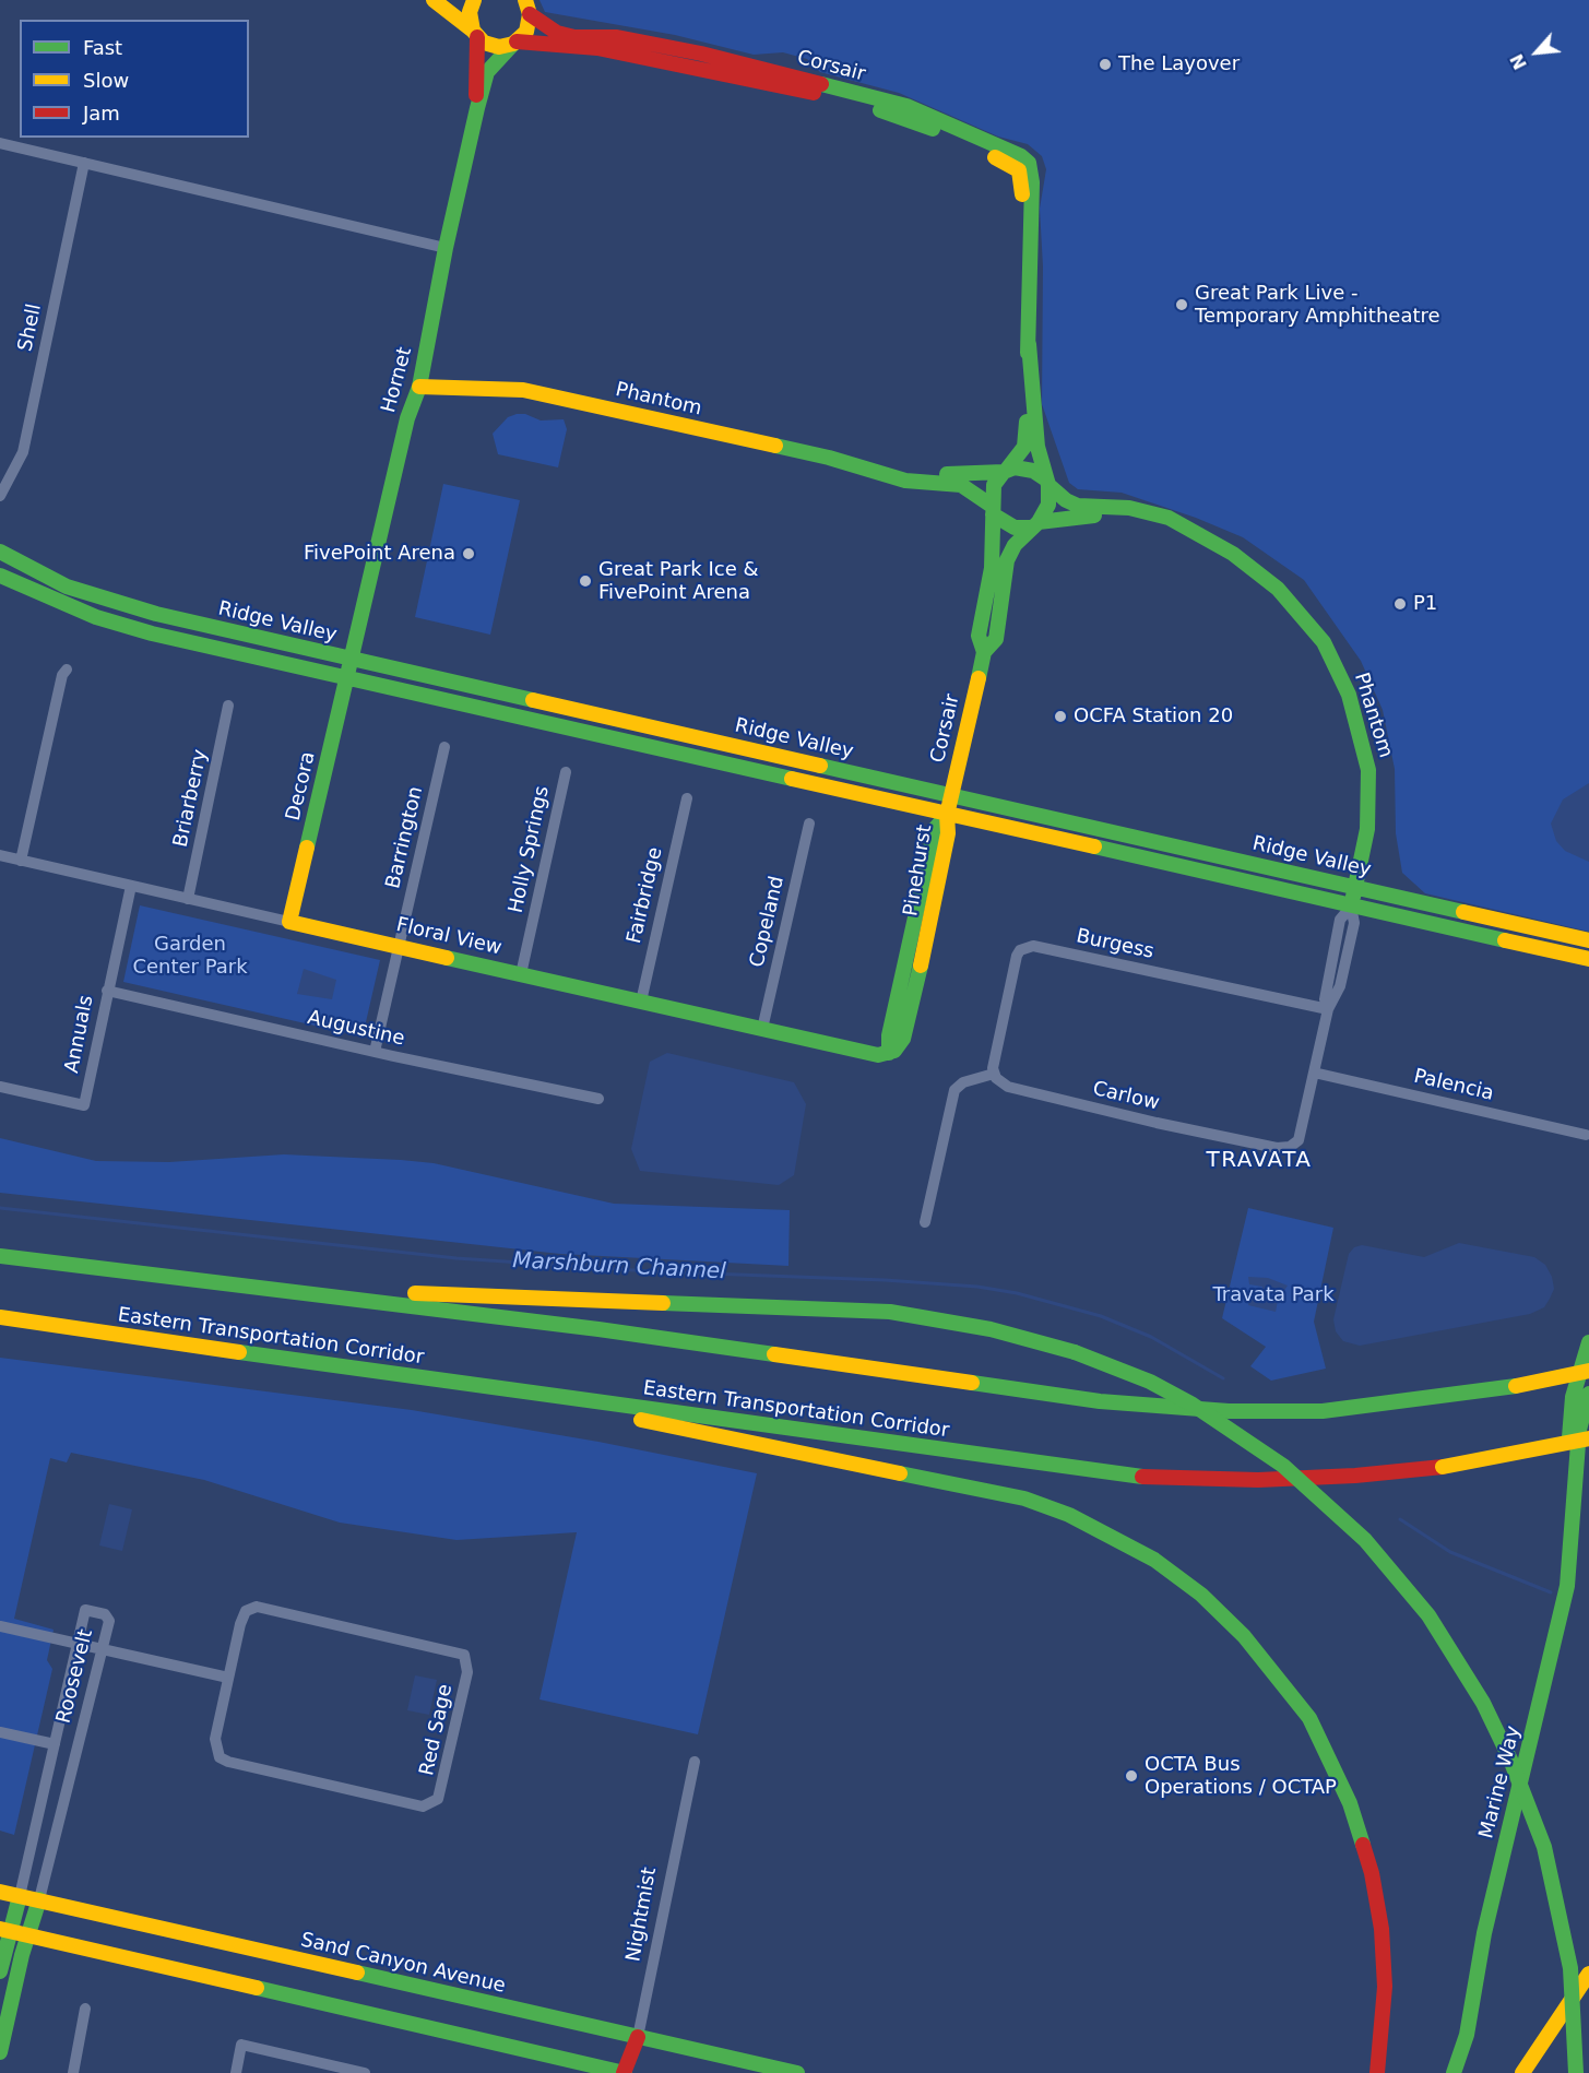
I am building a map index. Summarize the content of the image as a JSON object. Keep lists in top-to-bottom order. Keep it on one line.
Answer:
{"streets":{"main road":["Corsair","Hornet","Phantom","Ridge Valley","Decora","Pinehurst","Floral View","Eastern Transportation Corridor","Roosevelt","Marine Way","Nightmist","Sand Canyon Avenue"],"street":["Shell","Briarberry","Barrington","Holly Springs","Fairbridge","Copeland","Burgess","Augustine","Annuals","Palencia","Carlow","Red Sage"]},"crossings":[["Corsair","Hornet"],["Corsair","Phantom"],["Corsair","Ridge Valley"],["Corsair","Pinehurst"],["Hornet","Phantom"],["Hornet","Ridge Valley"],["Hornet","Decora"],["Phantom","Ridge Valley"],["Phantom","Carlow"],["Ridge Valley","Decora"],["Ridge Valley","Pinehurst"],["Ridge Valley","Carlow"],["Decora","Floral View"],["Briarberry","Floral View"],["Barrington","Floral View"],["Barrington","Augustine"],["Holly Springs","Floral View"],["Pinehurst","Floral View"],["Fairbridge","Floral View"],["Copeland","Floral View"],["Floral View","Annuals"],["Burgess","Carlow"],["Augustine","Annuals"],["Palencia","Carlow"],["Roosevelt","Sand Canyon Avenue"],["Nightmist","Sand Canyon Avenue"]],"districts":["TRAVATA"],"water":["Marshburn Channel"],"parks":["Garden Center Park","Travata Park"],"places":["The Layover","Great Park Live - Temporary Amphitheatre","FivePoint Arena","Great Park Ice & FivePoint Arena","P1","OCFA Station 20","OCTA Bus Operations / OCTAP"],"legend":["Fast","Slow","Jam"],"north":"bottom left"}
